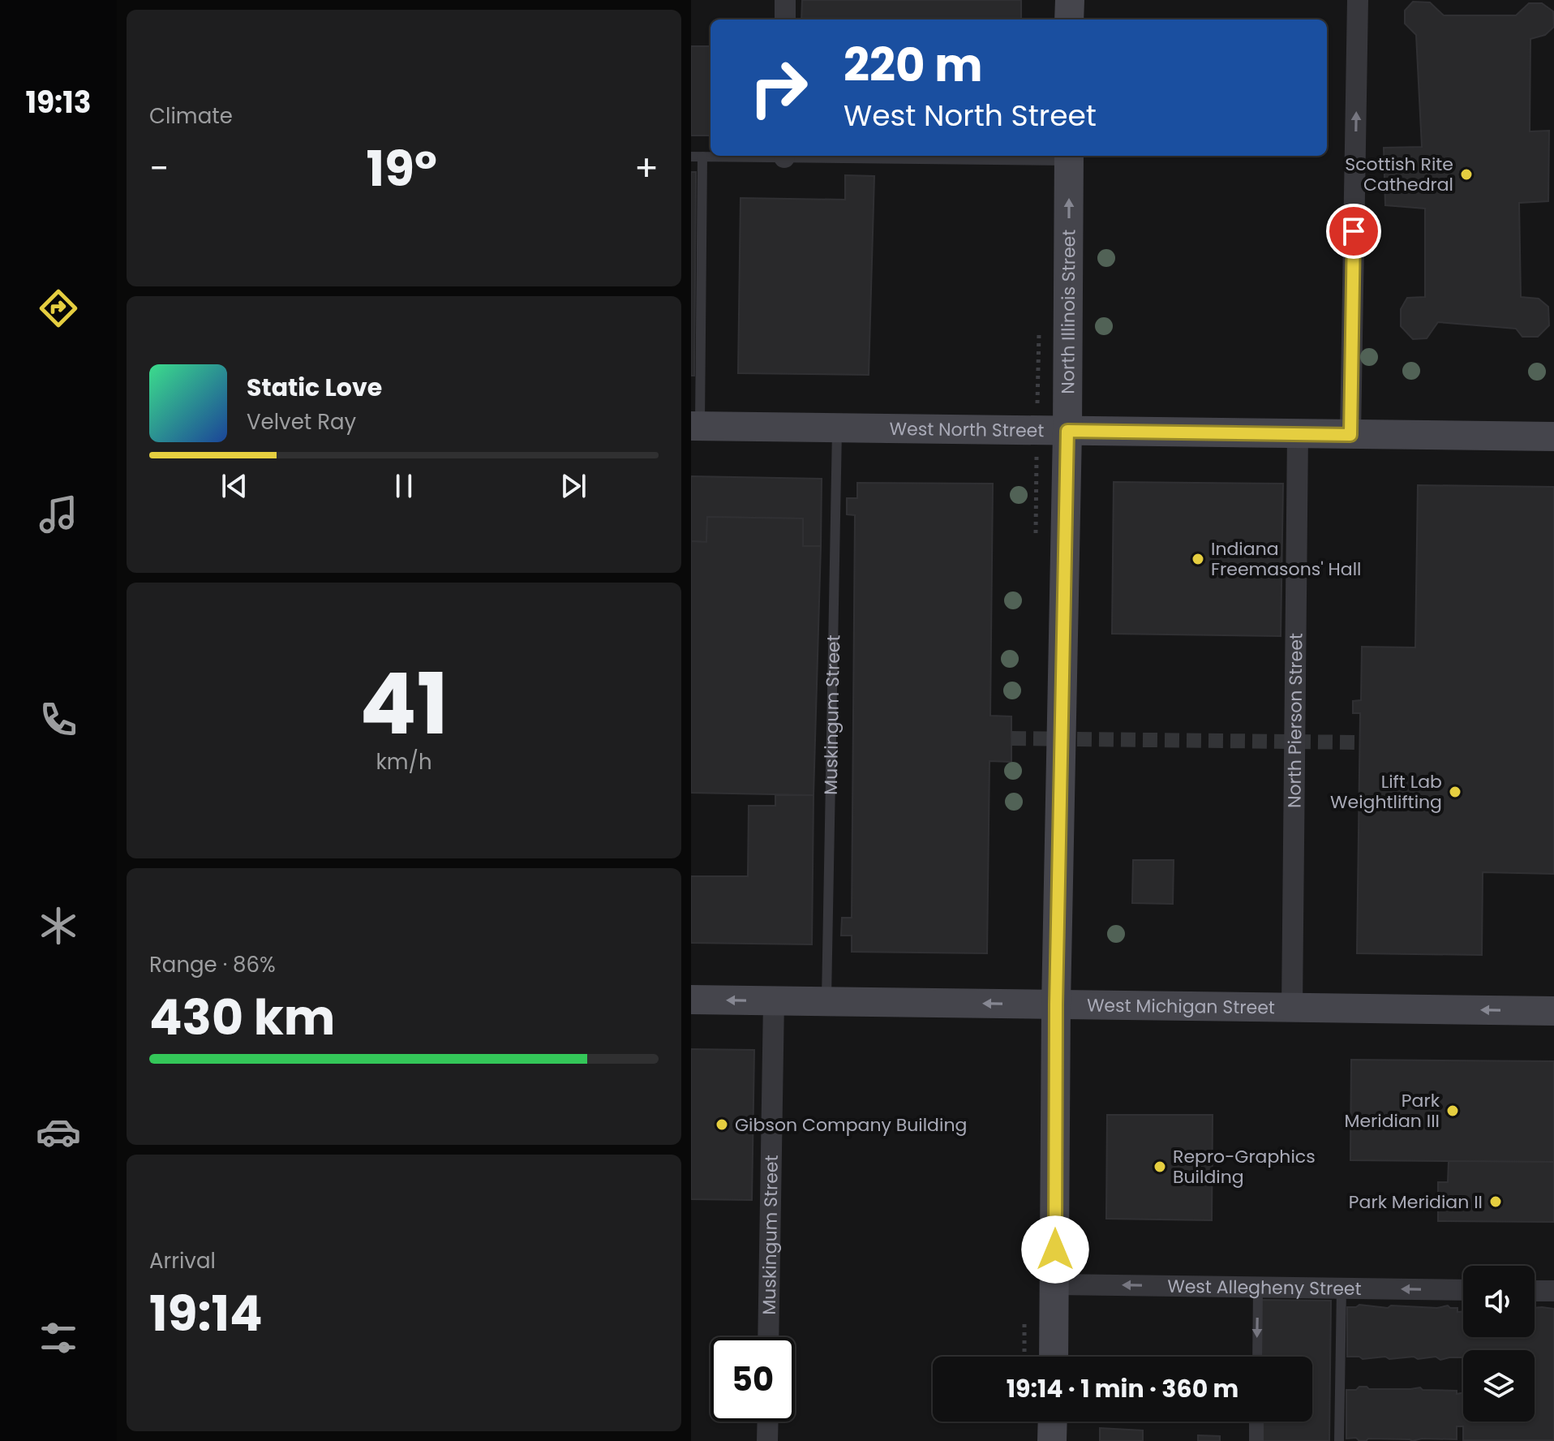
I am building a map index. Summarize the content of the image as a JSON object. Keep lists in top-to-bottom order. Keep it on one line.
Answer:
{"streets":{"main road":["North Illinois Street","West North Street","West Michigan Street"],"street":["Muskingum Street","North Pierson Street","West Allegheny Street"]},"crossings":[["North Illinois Street","West North Street"],["North Illinois Street","West Michigan Street"],["North Illinois Street","West Allegheny Street"],["West North Street","Muskingum Street"],["West North Street","North Pierson Street"],["Muskingum Street","West Michigan Street"],["North Pierson Street","West Michigan Street"]],"one_way":["West Michigan Street","West Allegheny Street"],"places":["Scottish Rite Cathedral","Indiana Freemasons' Hall","Lift Lab Weightlifting","Park Meridian III","Gibson Company Building","Repro-Graphics Building","Park Meridian II"],"page":{"tabs":"19:13","tile":["Climate",["41","km/h"],["Range · 86%","430 km"],["Arrival","19:14"]],"turn":["220 m","West North Street"],"heat":["−","19°","+"],"song":["Static Love","Velvet Ray"],"limit":"50","trip":"19:14 · 1 min · 360 m"}}
